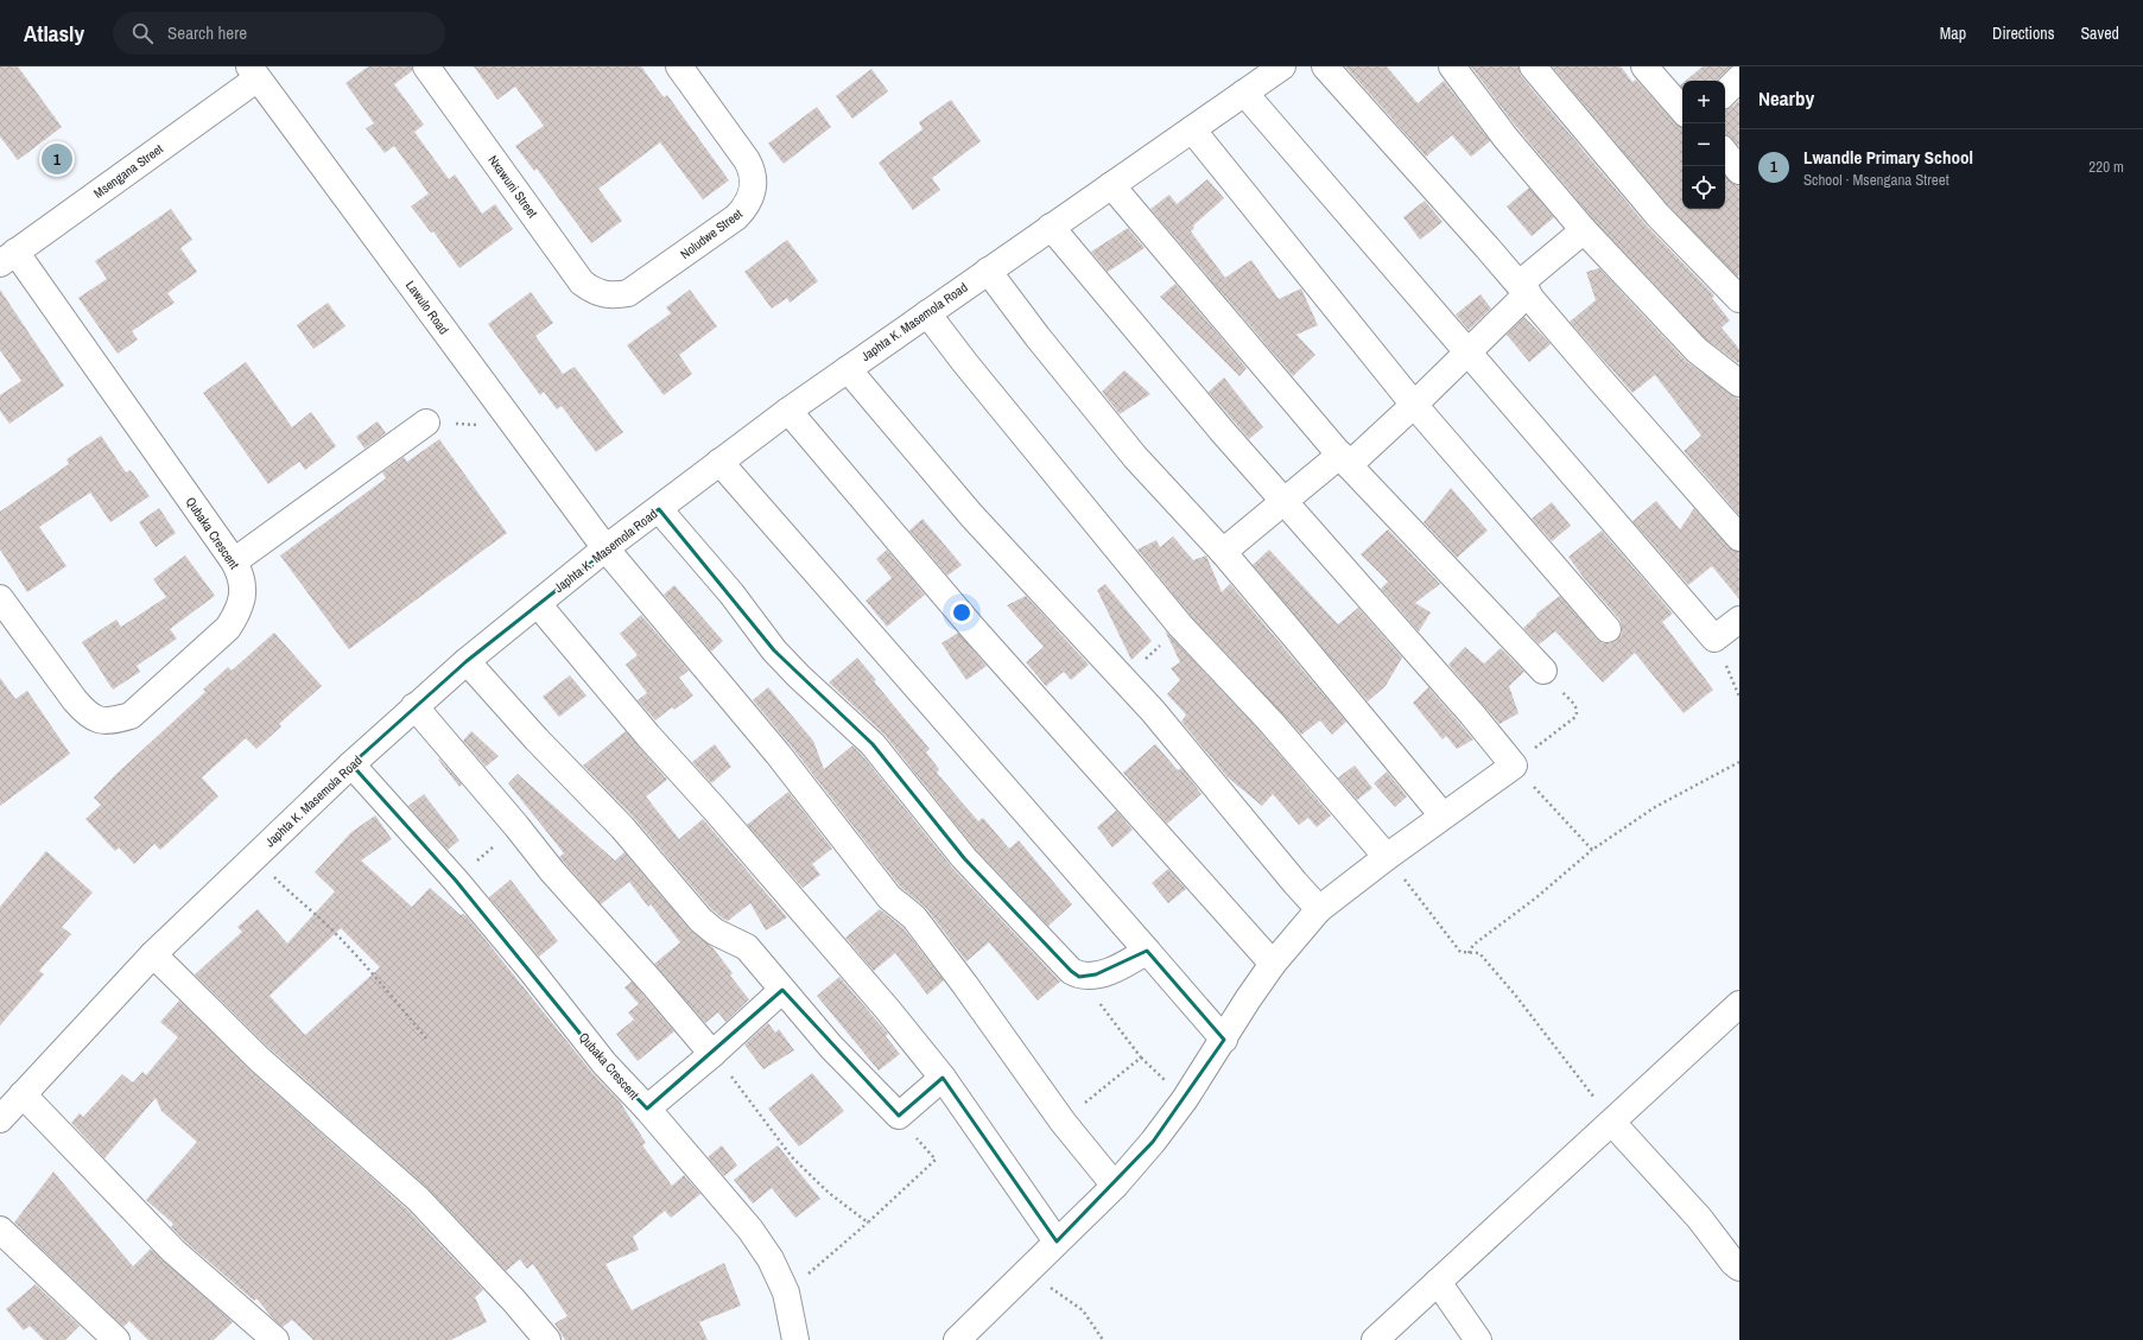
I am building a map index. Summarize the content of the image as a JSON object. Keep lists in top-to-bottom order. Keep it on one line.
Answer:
{"streets":{"street":["Msengana Street","Nxawuni Street","Noludwe Street","Lawulo Road","Japhta K. Masemola Road","Qubaka Crescent"]},"crossings":[["Msengana Street","Lawulo Road"],["Msengana Street","Qubaka Crescent"],["Nxawuni Street","Noludwe Street"],["Lawulo Road","Japhta K. Masemola Road"],["Japhta K. Masemola Road","Qubaka Crescent"]],"page":{"header":"Atlasly","search":"Search here","nav":["Map","Directions","Saved"],"heading":"Nearby","map_buttons":["+","−"],"list":[{"mark":"1","name":"Lwandle Primary School","note":"School · Msengana Street","value":"220 m"}],"pins":"1"}}
